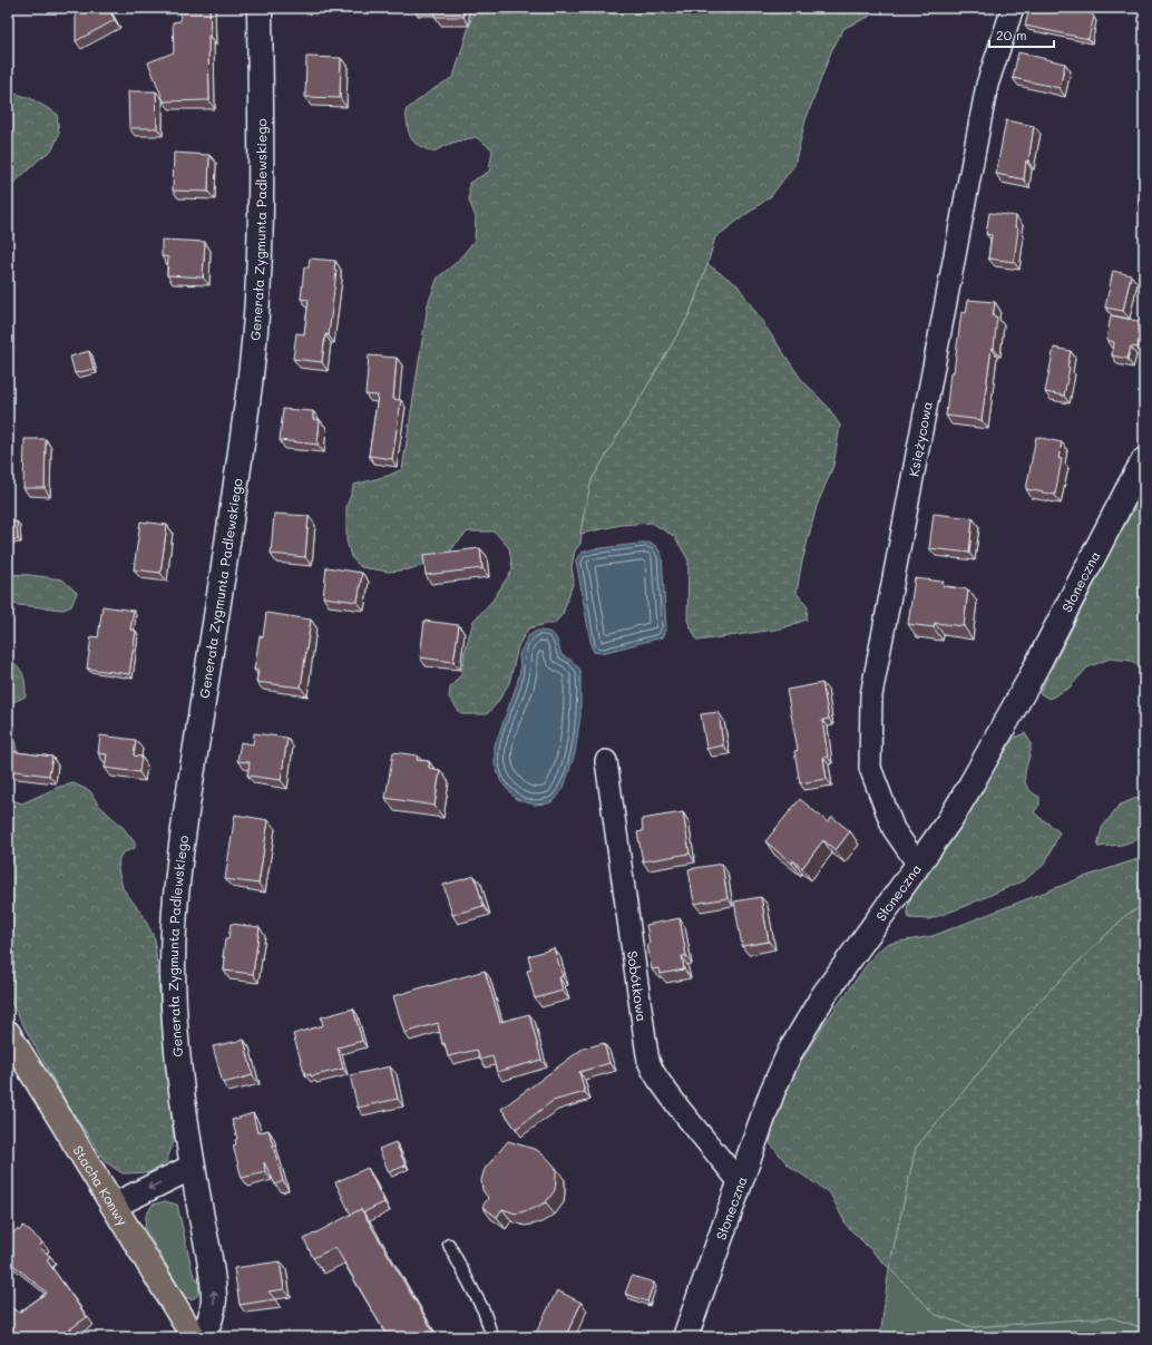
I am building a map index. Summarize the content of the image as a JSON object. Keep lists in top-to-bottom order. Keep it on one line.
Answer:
{"streets":{"main road":["Stacha Konwy"],"street":["Generała Zygmunta Padlewskiego","Księżycowa","Słoneczna","Sobótkowa"]},"crossings":[["Księżycowa","Słoneczna"],["Słoneczna","Sobótkowa"]],"scale_bar":"20 m"}
